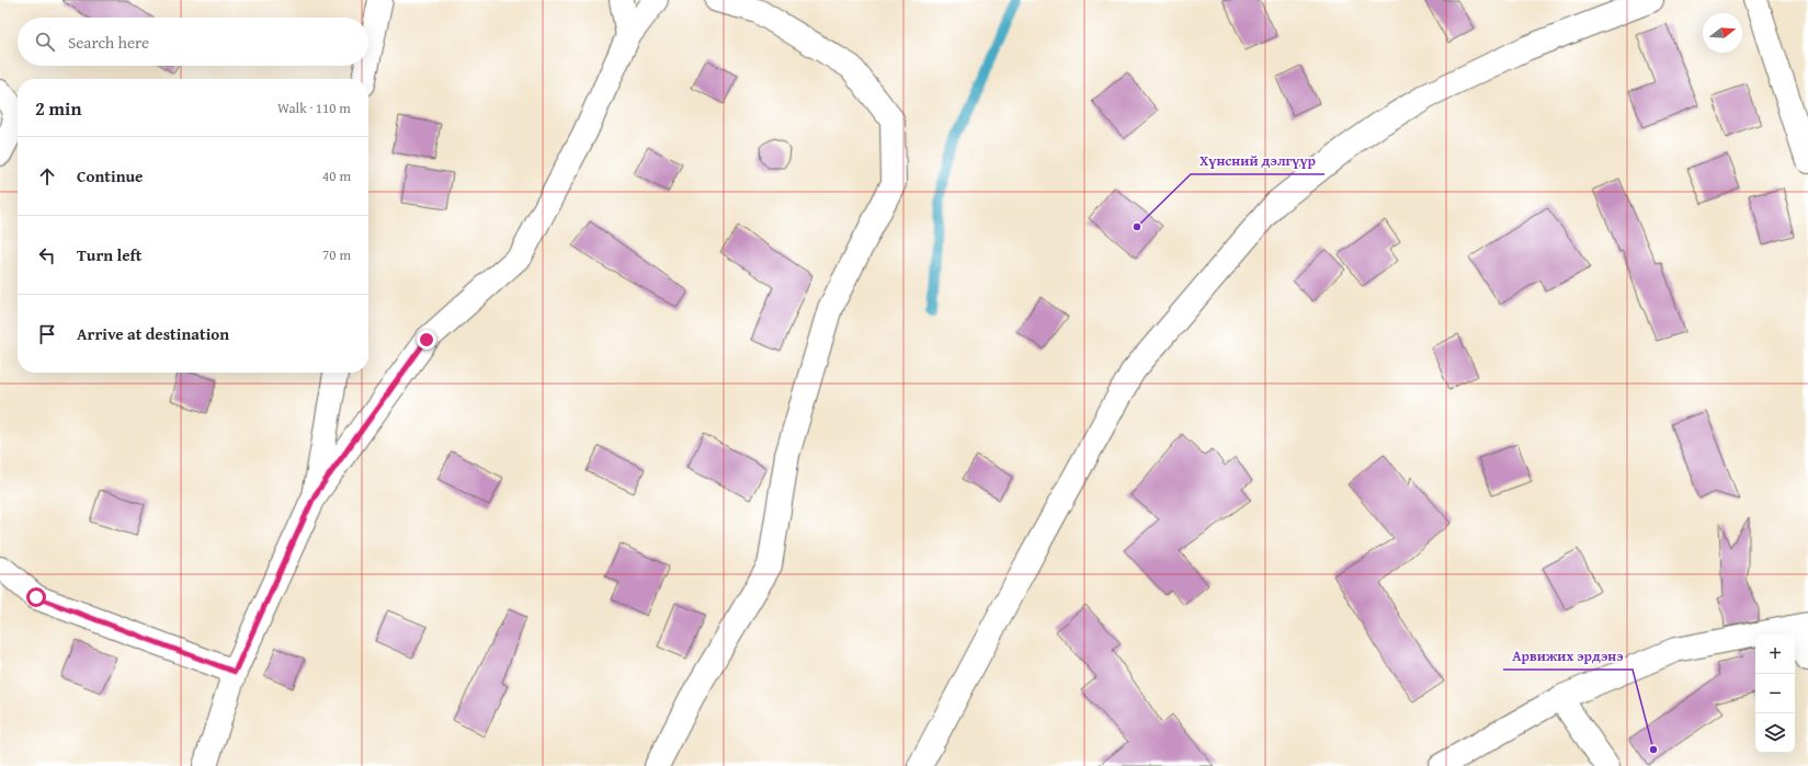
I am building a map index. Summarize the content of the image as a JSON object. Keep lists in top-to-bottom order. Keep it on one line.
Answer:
{"places":["Хүнсний дэлгүүр","Арвижих эрдэнэ"],"north":"right","page":{"search":"Search here","heading":["2 min","Walk · 110 m"],"list":[["Continue","40 m"],["Turn left","70 m"],"Arrive at destination"],"map_buttons":["+","−"]}}
